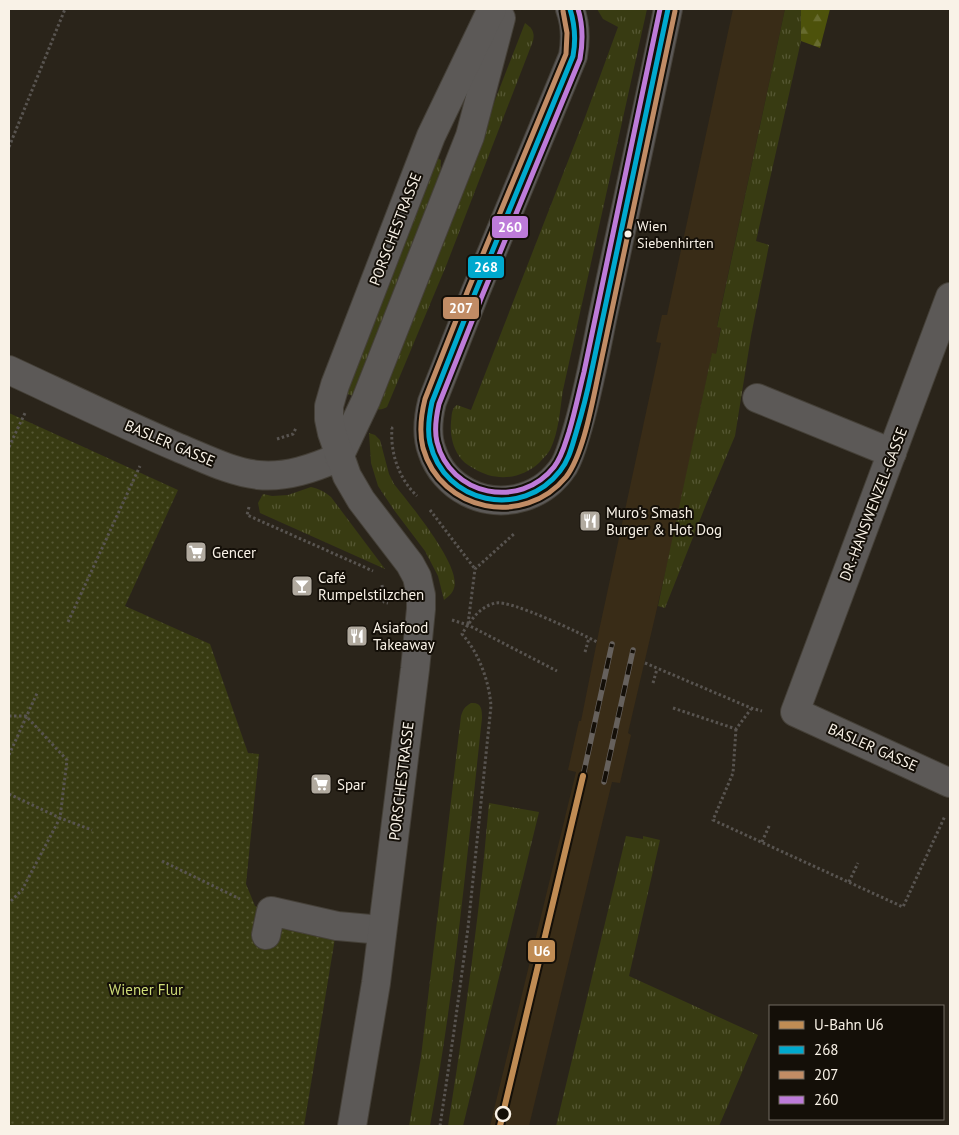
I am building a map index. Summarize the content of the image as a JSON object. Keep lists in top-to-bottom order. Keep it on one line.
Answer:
{"streets":{"street":["PORSCHESTRASSE","BASLER GASSE","DR.-HANSWENZEL-GASSE"]},"crossings":[["PORSCHESTRASSE","BASLER GASSE"],["BASLER GASSE","DR.-HANSWENZEL-GASSE"]],"parks":["Wiener Flur"],"places":{"other":["Wien Siebenhirten"],"restaurant":["Muro's Smash Burger & Hot Dog","Asiafood Takeaway"],"supermarket":["Gencer","Spar"],"bar":["Café Rumpelstilzchen"]},"lines":["transit line 268","transit line 260","transit line 207","metro line U6"],"legend":["U-Bahn U6","268","207","260"]}
